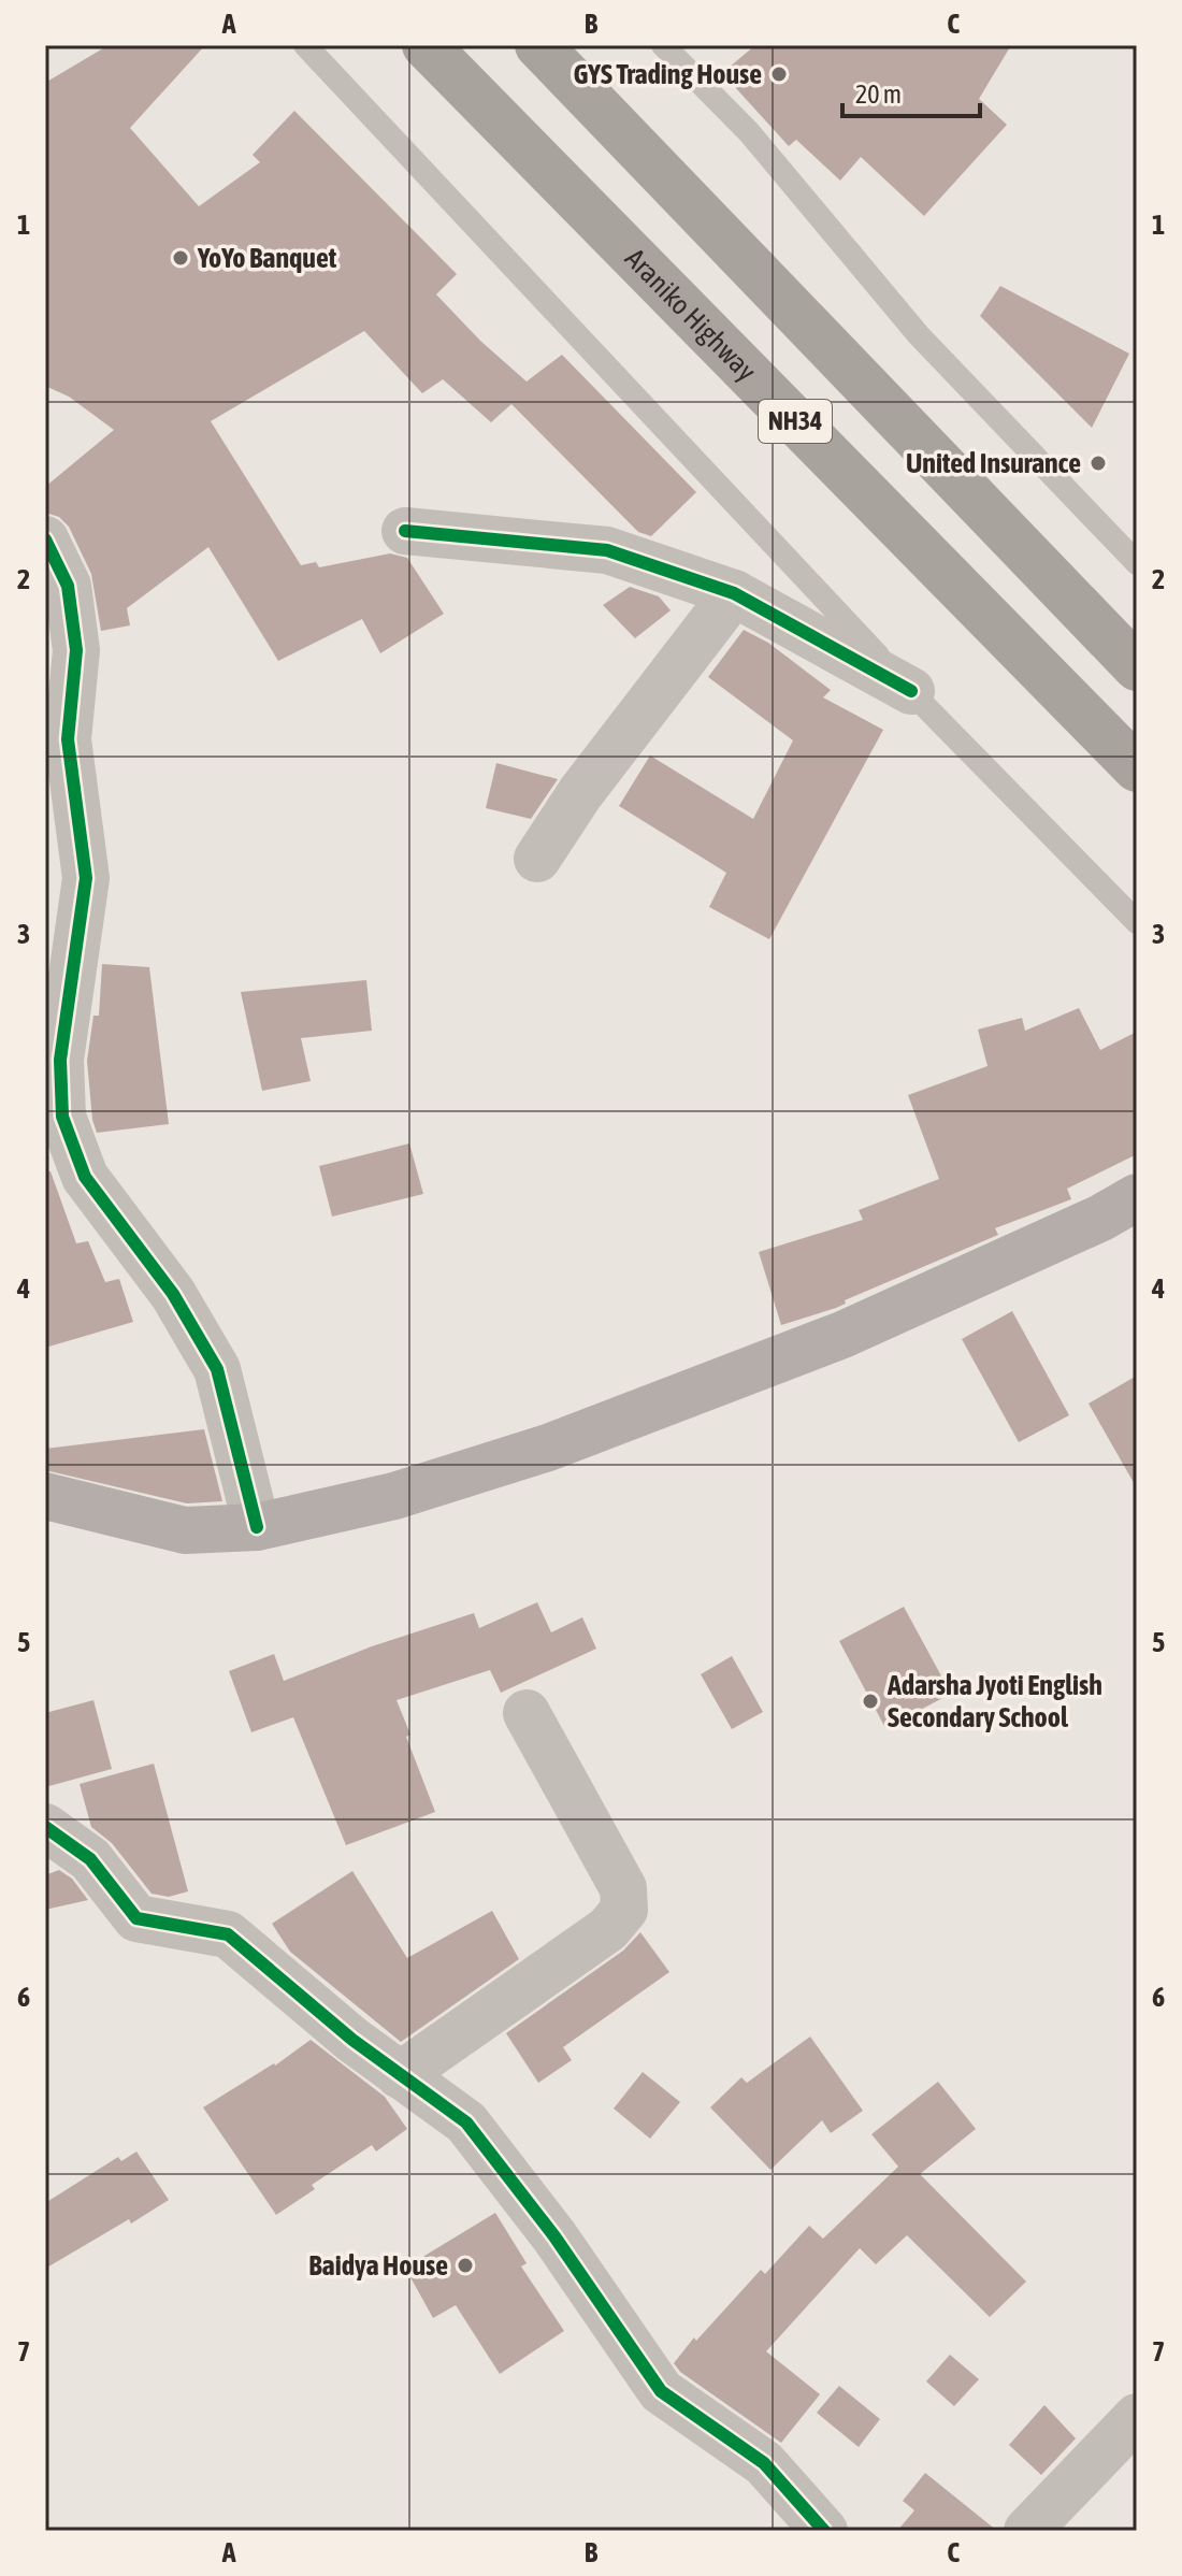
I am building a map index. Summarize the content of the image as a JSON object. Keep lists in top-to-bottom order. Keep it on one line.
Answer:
{"streets":{"highway":["Araniko Highway","NH34"]},"places":["GYS Trading House","YoYo Banquet","United Insurance","Adarsha Jyoti English Secondary School","Baidya House"],"scale_bar":"20 m","grid":{"columns":["A","B","C"],"rows":["1","2","3","4","5","6","7"]}}
